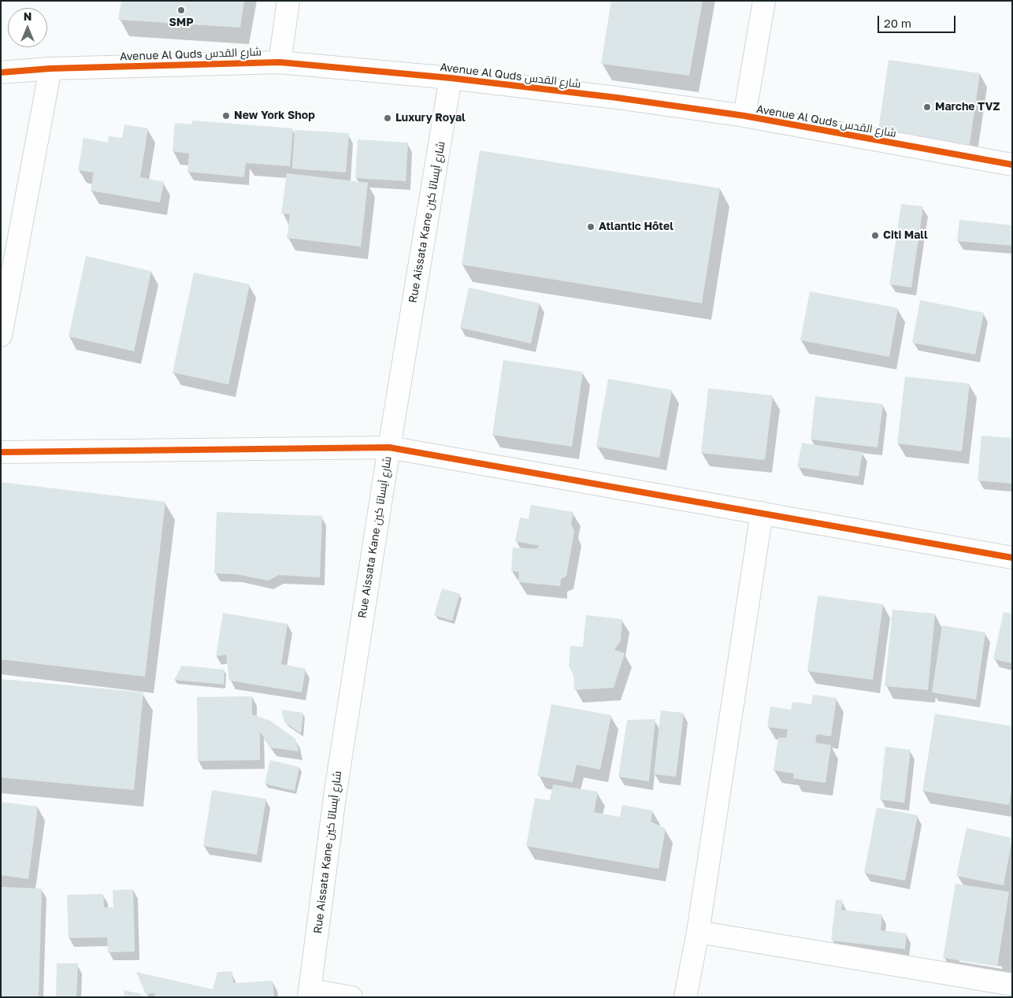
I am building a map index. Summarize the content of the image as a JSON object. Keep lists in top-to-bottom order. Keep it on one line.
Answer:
{"streets":{"street":["Avenue Al Quds شارع القدس","Rue Aissata Kane شارع آيساتا كين"]},"crossings":[["Avenue Al Quds شارع القدس","Rue Aissata Kane شارع آيساتا كين"]],"places":["SMP","Marche TVZ","New York Shop","Luxury Royal","Atlantic Hôtel","Citi Mall"],"scale_bar":"20 m","north":"top"}
